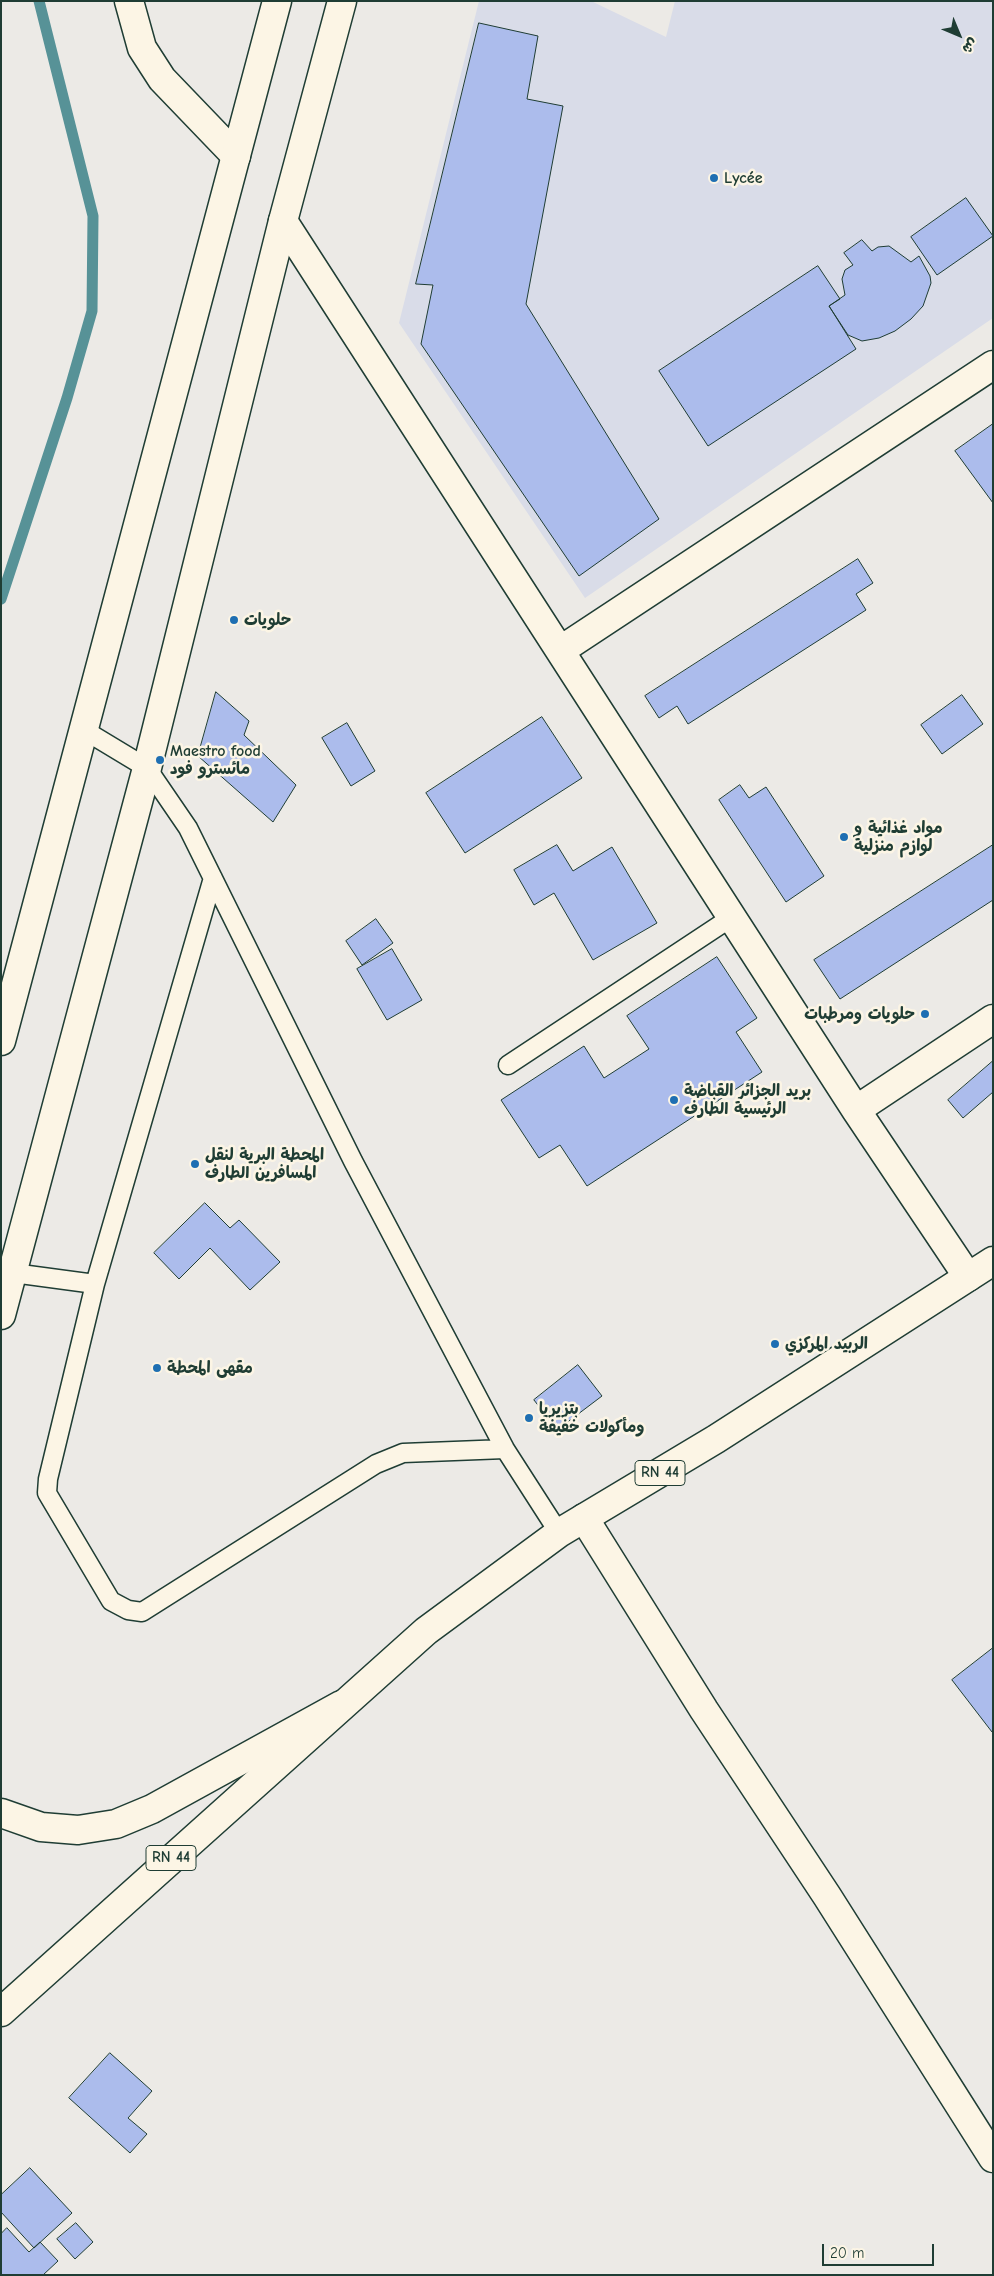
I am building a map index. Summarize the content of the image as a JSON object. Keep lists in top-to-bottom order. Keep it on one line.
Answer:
{"streets":{"main road":["RN 44"]},"places":["Lycée","حلويات","Maestro food مائسترو فود","مواد غذائية و لوازم منزلية","حلويات ومرطبات","بريد الجزائر القباضة الرئيسية الطارف","المحطة البرية لنقل المسافرين الطارف","الربيد المركزي","مقهى المحطة","بتزيريا ومأكولات خفيفة"],"scale_bar":"20 m","north":"bottom right"}
